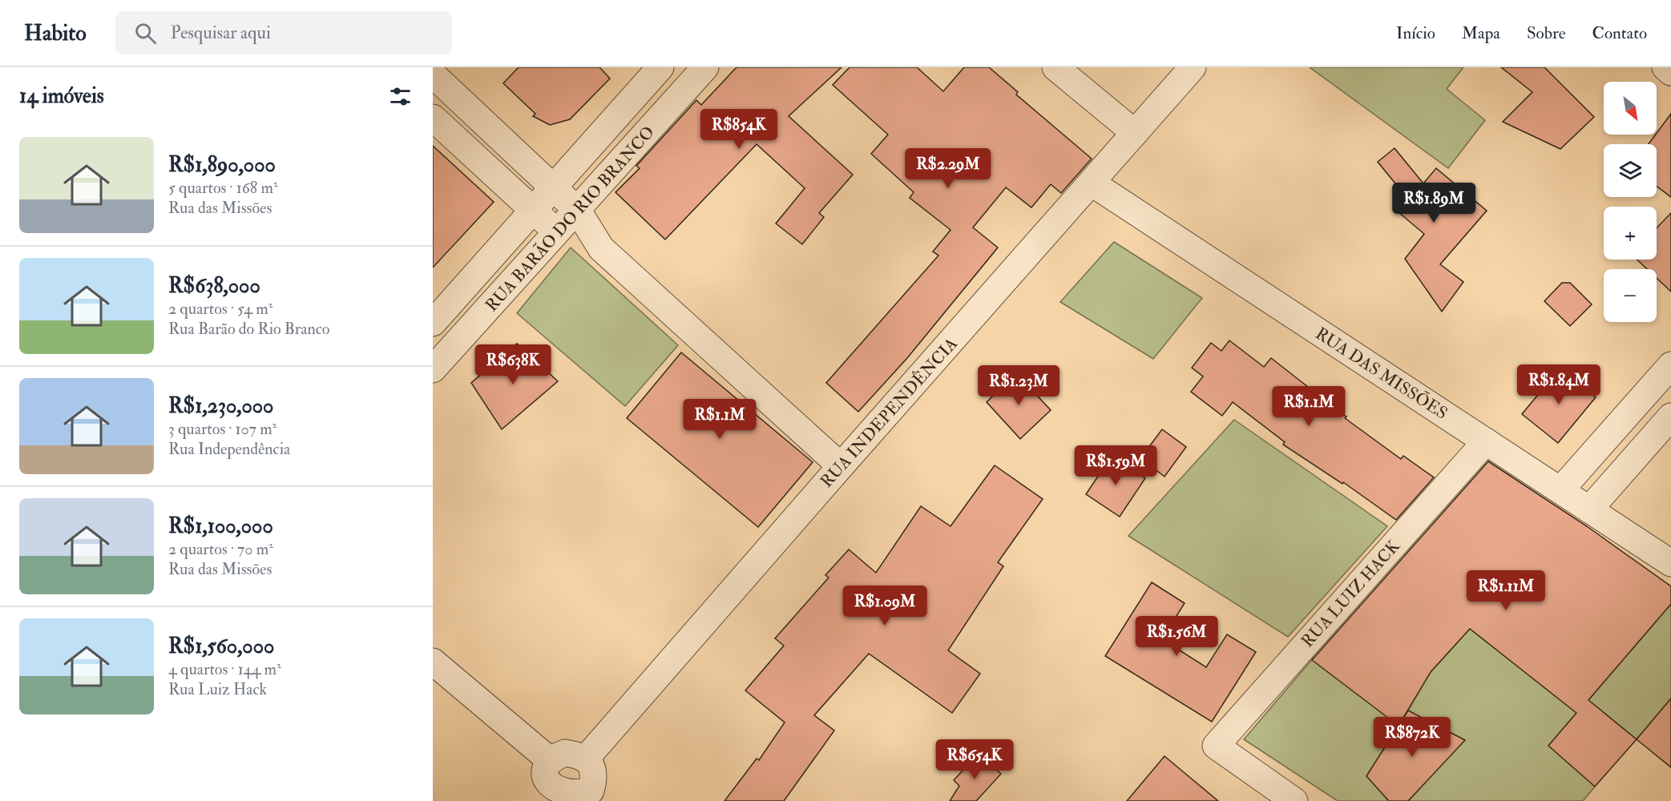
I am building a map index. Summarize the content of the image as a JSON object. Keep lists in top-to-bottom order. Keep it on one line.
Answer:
{"streets":{"street":["RUA BARÃO DO RIO BRANCO","RUA DAS MISSÕES","RUA INDEPENDÊNCIA","RUA LUIZ HACK"]},"crossings":[["RUA DAS MISSÕES","RUA INDEPENDÊNCIA"],["RUA DAS MISSÕES","RUA LUIZ HACK"]],"north":"bottom right","page":{"header":"Habito","search":"Pesquisar aqui","nav":["Início","Mapa","Sobre","Contato"],"heading":"14 imóveis","map_buttons":["+","−"],"price":["R$854K","R$2.29M","R$1.89M","R$638K","R$1.84M","R$1.23M","R$1.1M","R$1.1M","R$1.59M","R$1.11M","R$1.09M","R$1.56M","R$872K","R$654K"],"list":[{"name":"R$1,890,000","note":"5 quartos · 168 m² · Rua das Missões"},{"name":"R$638,000","note":"2 quartos · 54 m² · Rua Barão do Rio Branco"},{"name":"R$1,230,000","note":"3 quartos · 107 m² · Rua Independência"},{"name":"R$1,100,000","note":"2 quartos · 70 m² · Rua das Missões"},{"name":"R$1,560,000","note":"4 quartos · 144 m² · Rua Luiz Hack"}]}}
